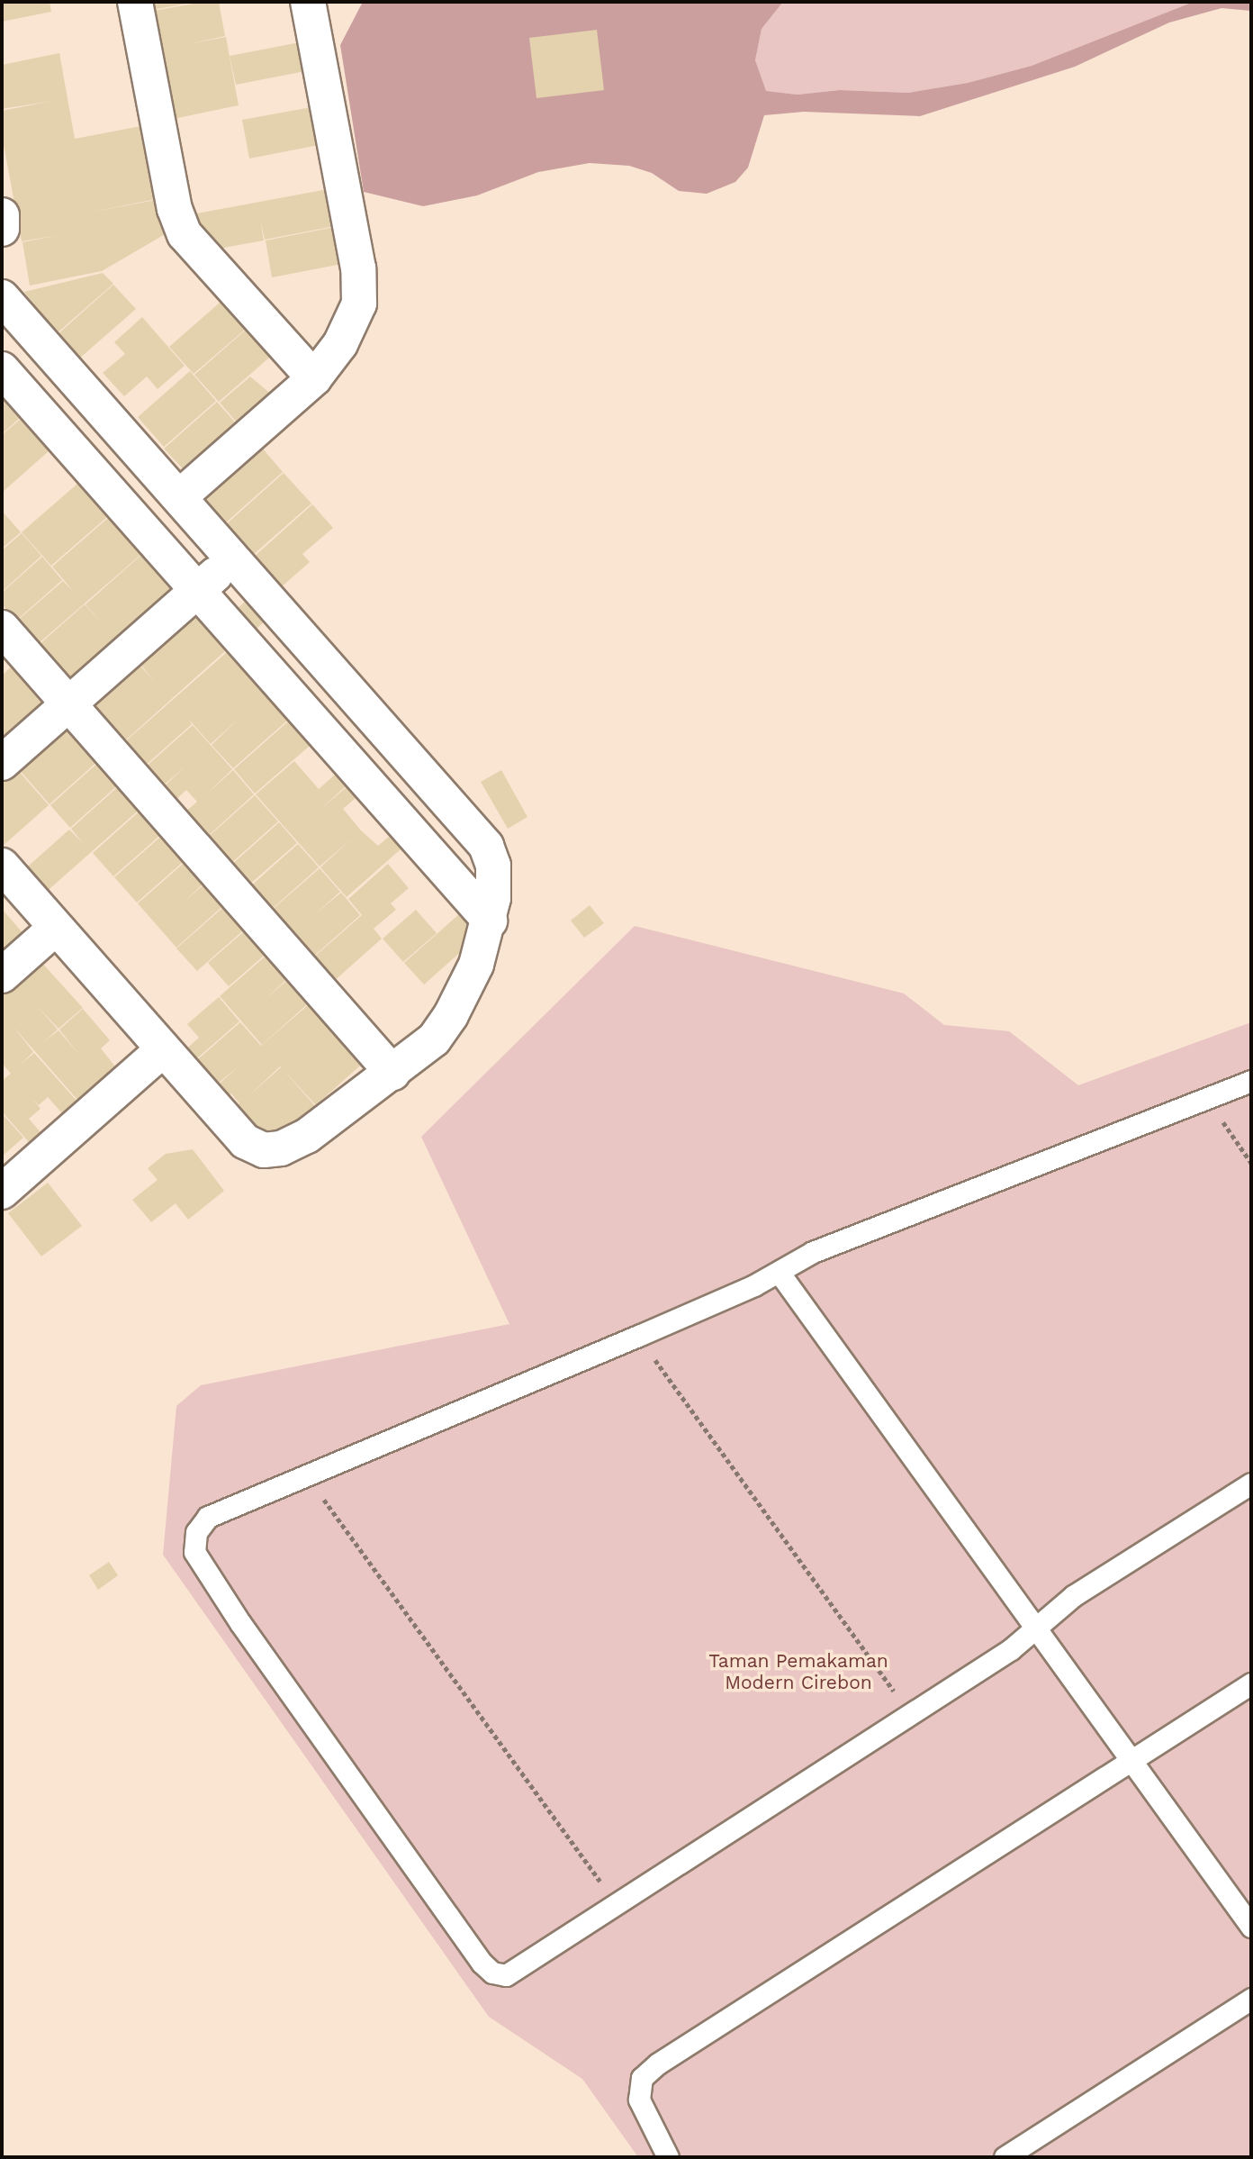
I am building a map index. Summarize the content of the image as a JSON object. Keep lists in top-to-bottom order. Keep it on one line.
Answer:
{"parks":["Taman Pemakaman Modern Cirebon"]}
